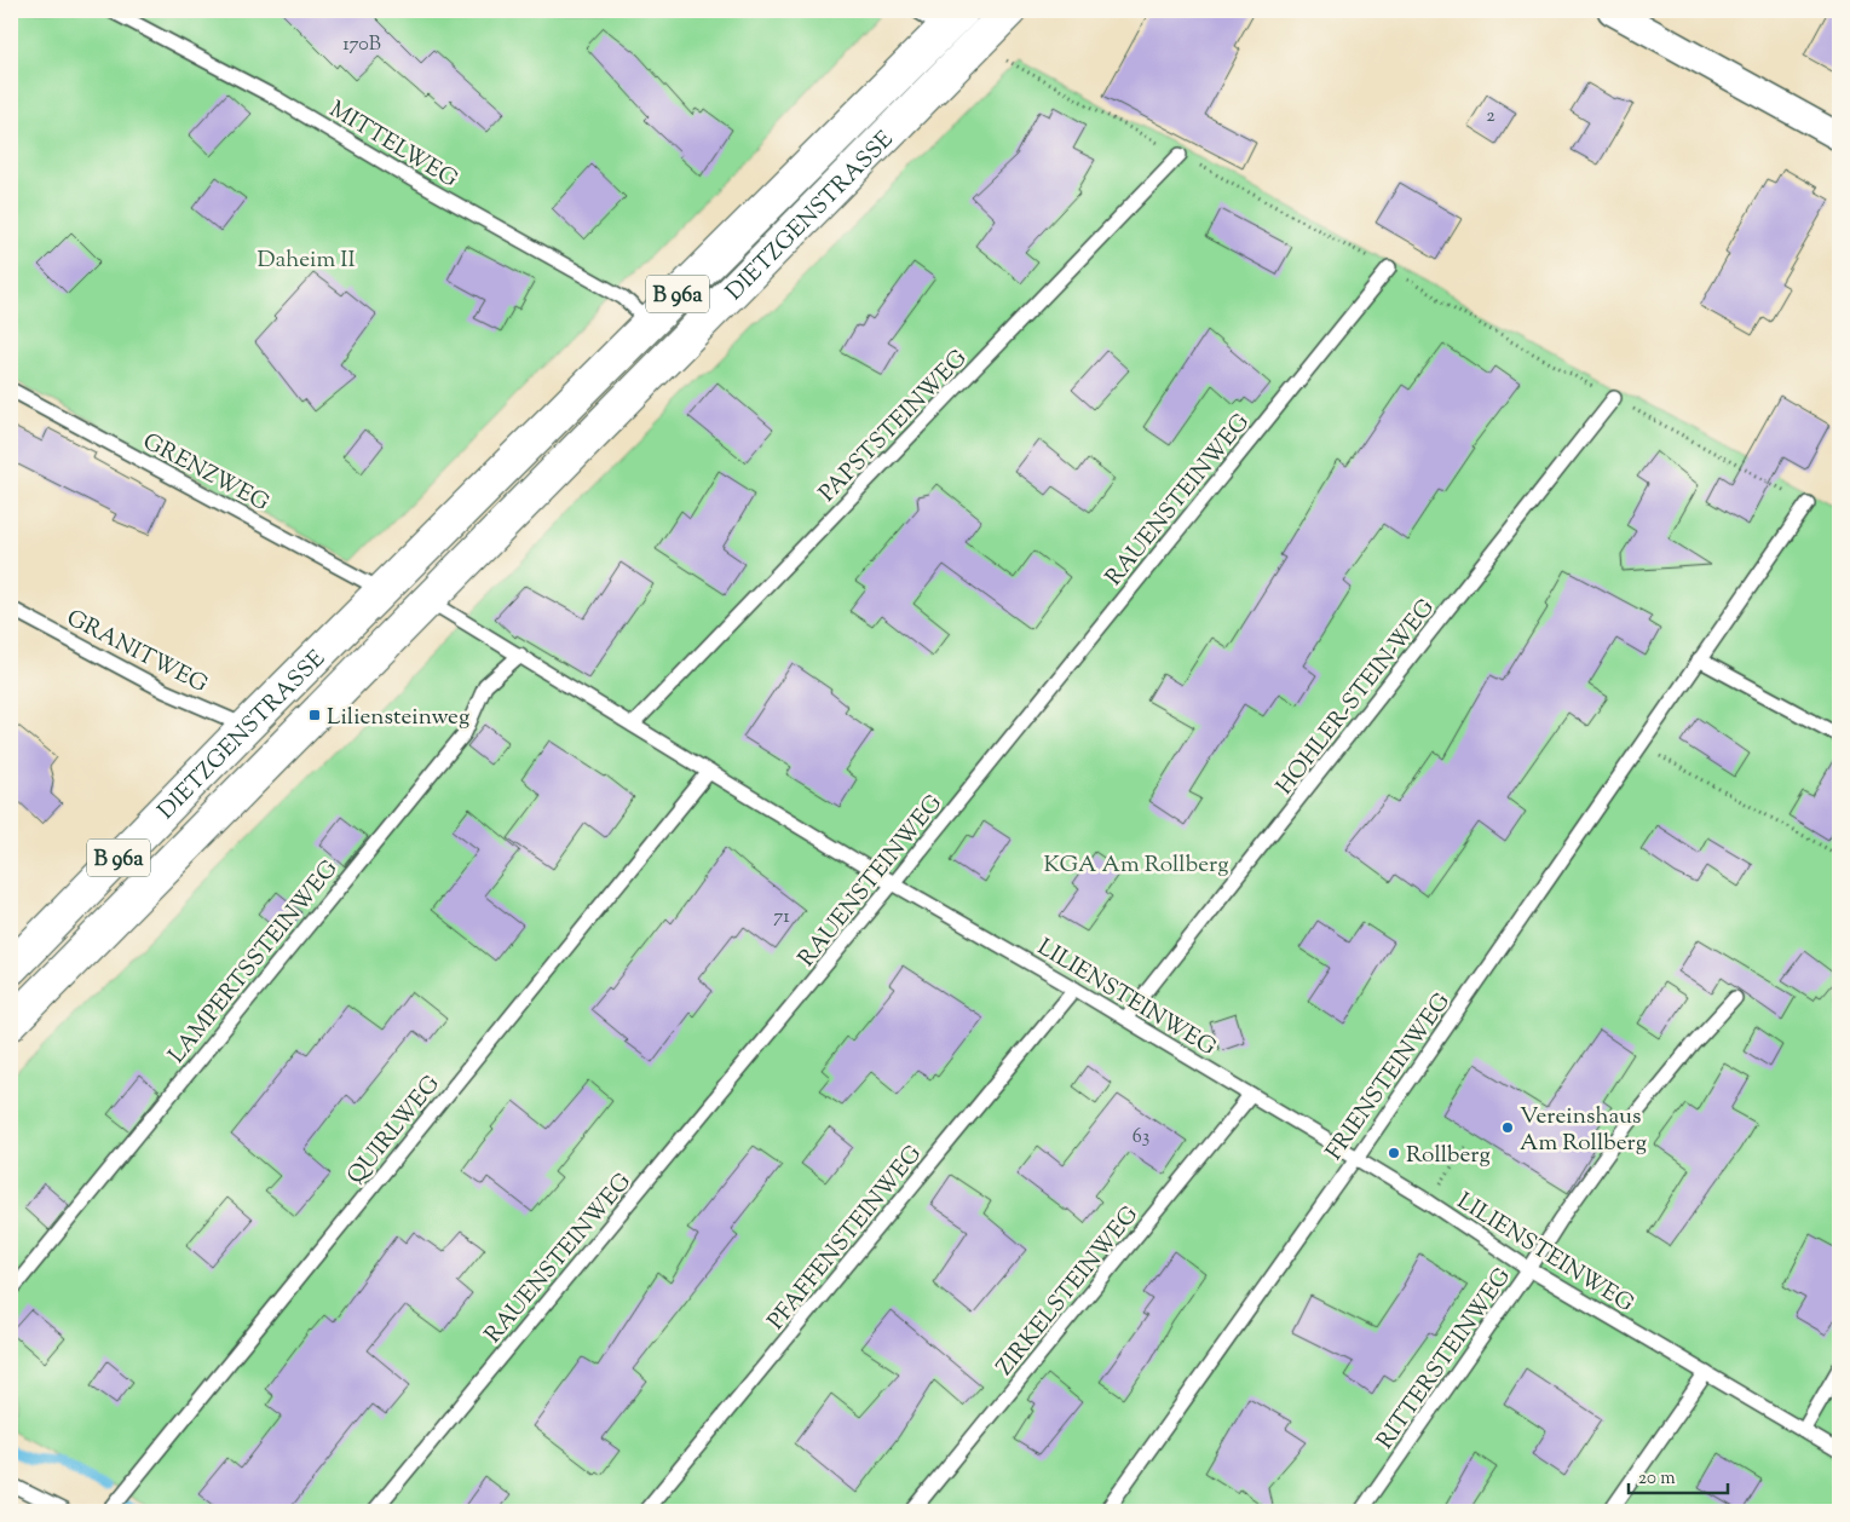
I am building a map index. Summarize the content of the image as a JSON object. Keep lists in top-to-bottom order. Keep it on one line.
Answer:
{"streets":{"main road":["DIETZGENSTRASSE","B 96a"],"lane":["MITTELWEG","PAPSTSTEINWEG","GRENZWEG","RAUENSTEINWEG","GRANITWEG","HOHLER-STEIN-WEG","LAMPERTSSTEINWEG","LILIENSTEINWEG","FRIENSTEINWEG","QUIRLWEG","PFAFFENSTEINWEG","ZIRKELSTEINWEG","RITTERSTEINWEG"]},"crossings":[["MITTELWEG","DIETZGENSTRASSE"],["DIETZGENSTRASSE","GRENZWEG"],["DIETZGENSTRASSE","GRANITWEG"],["DIETZGENSTRASSE","LILIENSTEINWEG"],["PAPSTSTEINWEG","LILIENSTEINWEG"],["RAUENSTEINWEG","LILIENSTEINWEG"],["HOHLER-STEIN-WEG","LILIENSTEINWEG"],["LAMPERTSSTEINWEG","LILIENSTEINWEG"],["LILIENSTEINWEG","FRIENSTEINWEG"],["LILIENSTEINWEG","QUIRLWEG"],["LILIENSTEINWEG","PFAFFENSTEINWEG"],["LILIENSTEINWEG","ZIRKELSTEINWEG"],["LILIENSTEINWEG","RITTERSTEINWEG"]],"parks":["Daheim II","KGA Am Rollberg"],"places":{"transit":["Liliensteinweg"],"other":["Vereinshaus Am Rollberg","Rollberg"]},"house_numbers":["170B","2","71","63"],"scale_bar":"20 m"}
